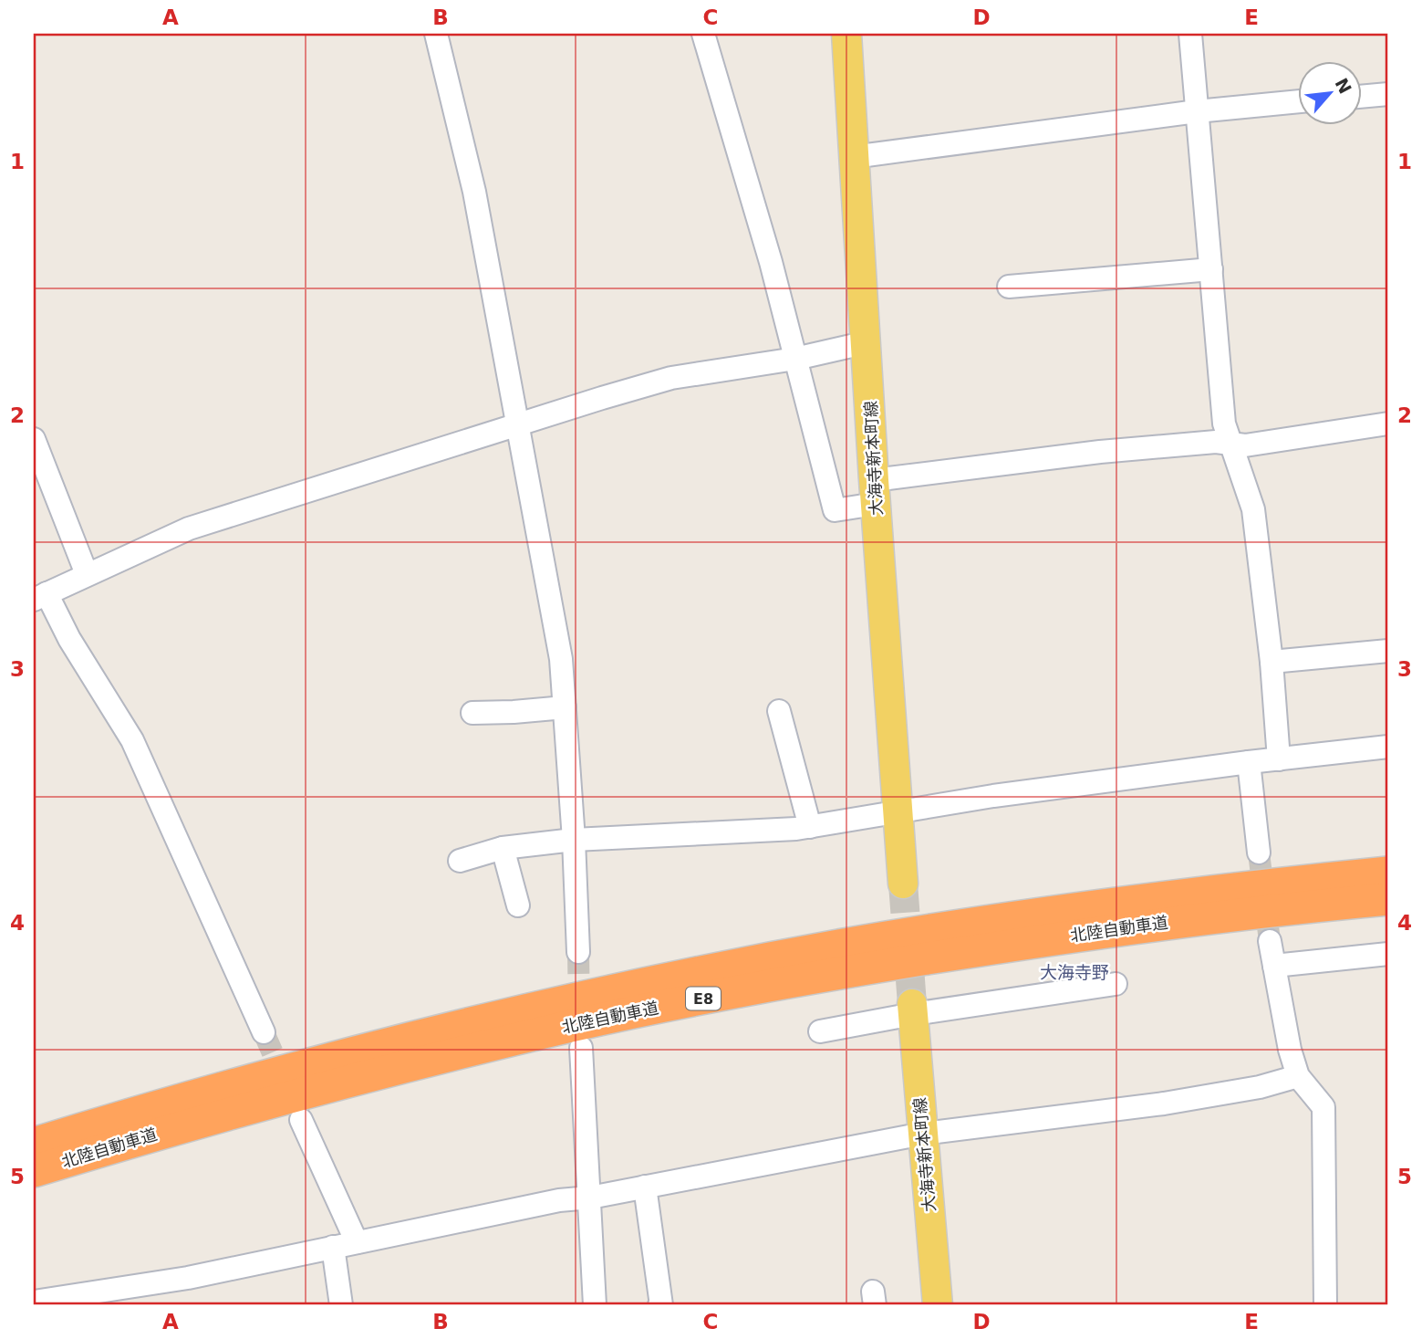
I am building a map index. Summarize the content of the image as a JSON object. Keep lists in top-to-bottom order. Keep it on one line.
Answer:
{"streets":{"highway":["北陸自動車道","E8"],"main road":["大海寺新本町線"]},"districts":["大海寺野"],"north":"top right","grid":{"columns":["A","B","C","D","E"],"rows":["1","2","3","4","5"]}}
